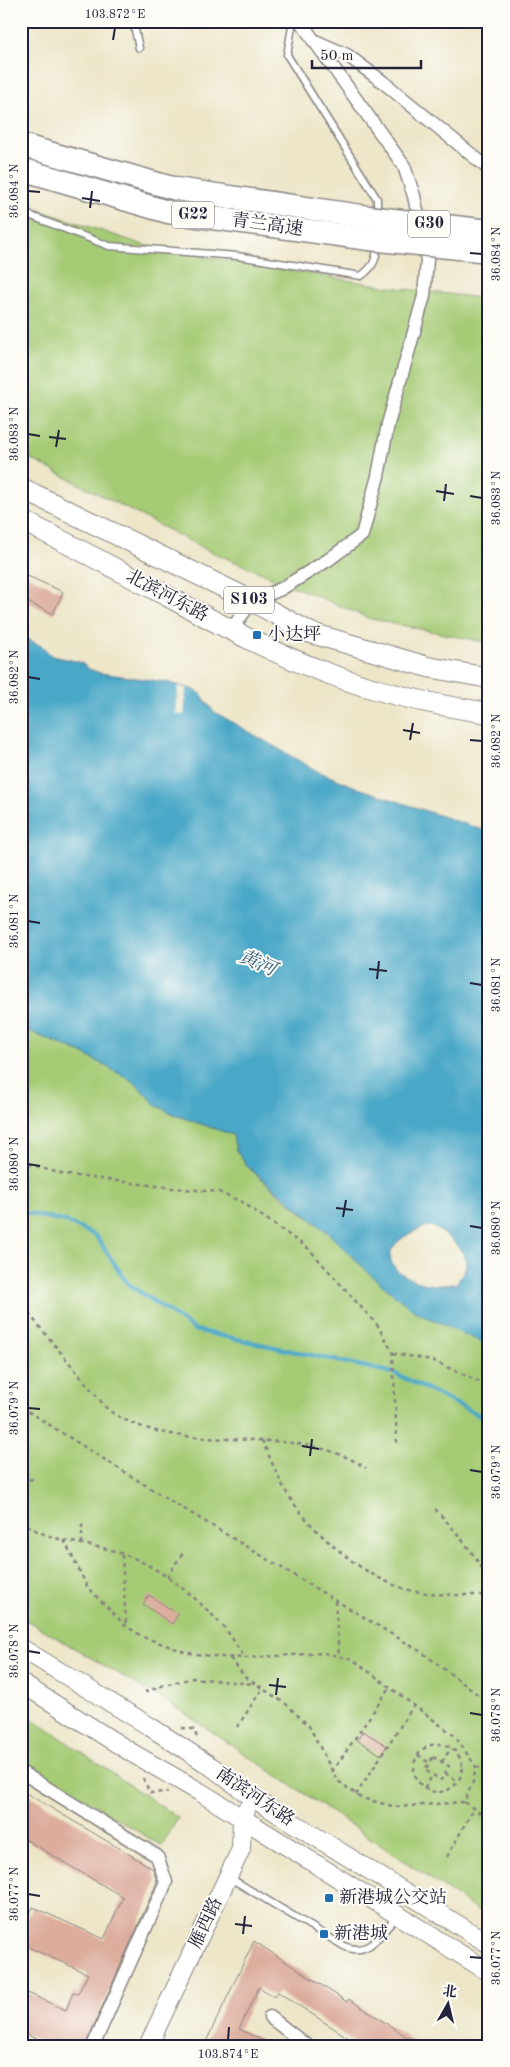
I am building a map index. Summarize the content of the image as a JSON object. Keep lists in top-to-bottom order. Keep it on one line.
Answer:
{"streets":{"highway":["G22","G30","青兰高速"],"main road":["北滨河东路","S103","南滨河东路","雁西路"]},"crossings":[["G30","青兰高速"],["南滨河东路","雁西路"]],"water":["黄河"],"places":{"transit":["小达坪","新港城公交站","新港城"]},"scale_bar":"50 m","north":"top","coordinates":["103.872°E","36.084°N","36.083°N","36.082°N","36.081°N","36.080°N","36.079°N","36.078°N","36.077°N","103.874°E"]}
